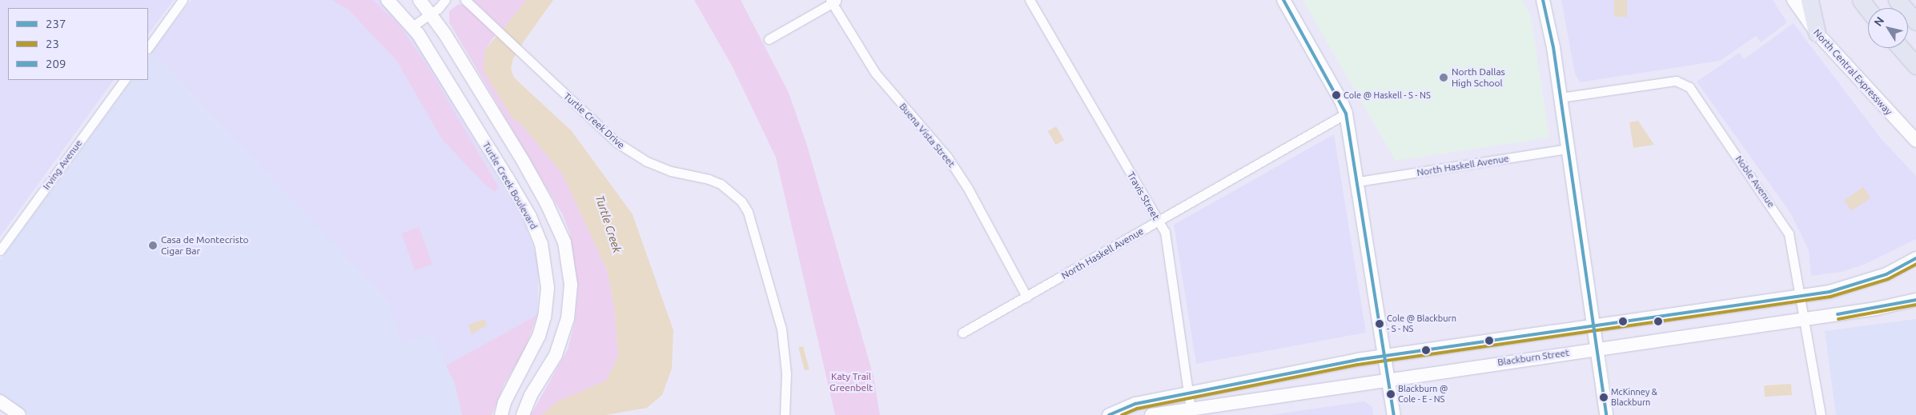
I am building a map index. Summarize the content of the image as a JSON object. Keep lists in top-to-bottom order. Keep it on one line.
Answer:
{"streets":{"street":["North Central Expressway","Turtle Creek Drive","Buena Vista Street","Irving Avenue","North Haskell Avenue","Noble Avenue","Turtle Creek Boulevard","Travis Street","Blackburn Street"]},"crossings":[["Buena Vista Street","North Haskell Avenue"],["North Haskell Avenue","Travis Street"],["Noble Avenue","Blackburn Street"],["Travis Street","Blackburn Street"]],"water":["Turtle Creek"],"parks":["Katy Trail Greenbelt"],"places":["North Dallas High School","Cole @ Haskell - S - NS","Casa de Montecristo Cigar Bar","Cole @ Blackburn - S - NS","Blackburn @ Cole - E - NS","McKinney & Blackburn"],"lines":["transit line 209","transit line 237","transit line 23"],"legend":["237","23","209"],"north":"top left"}
